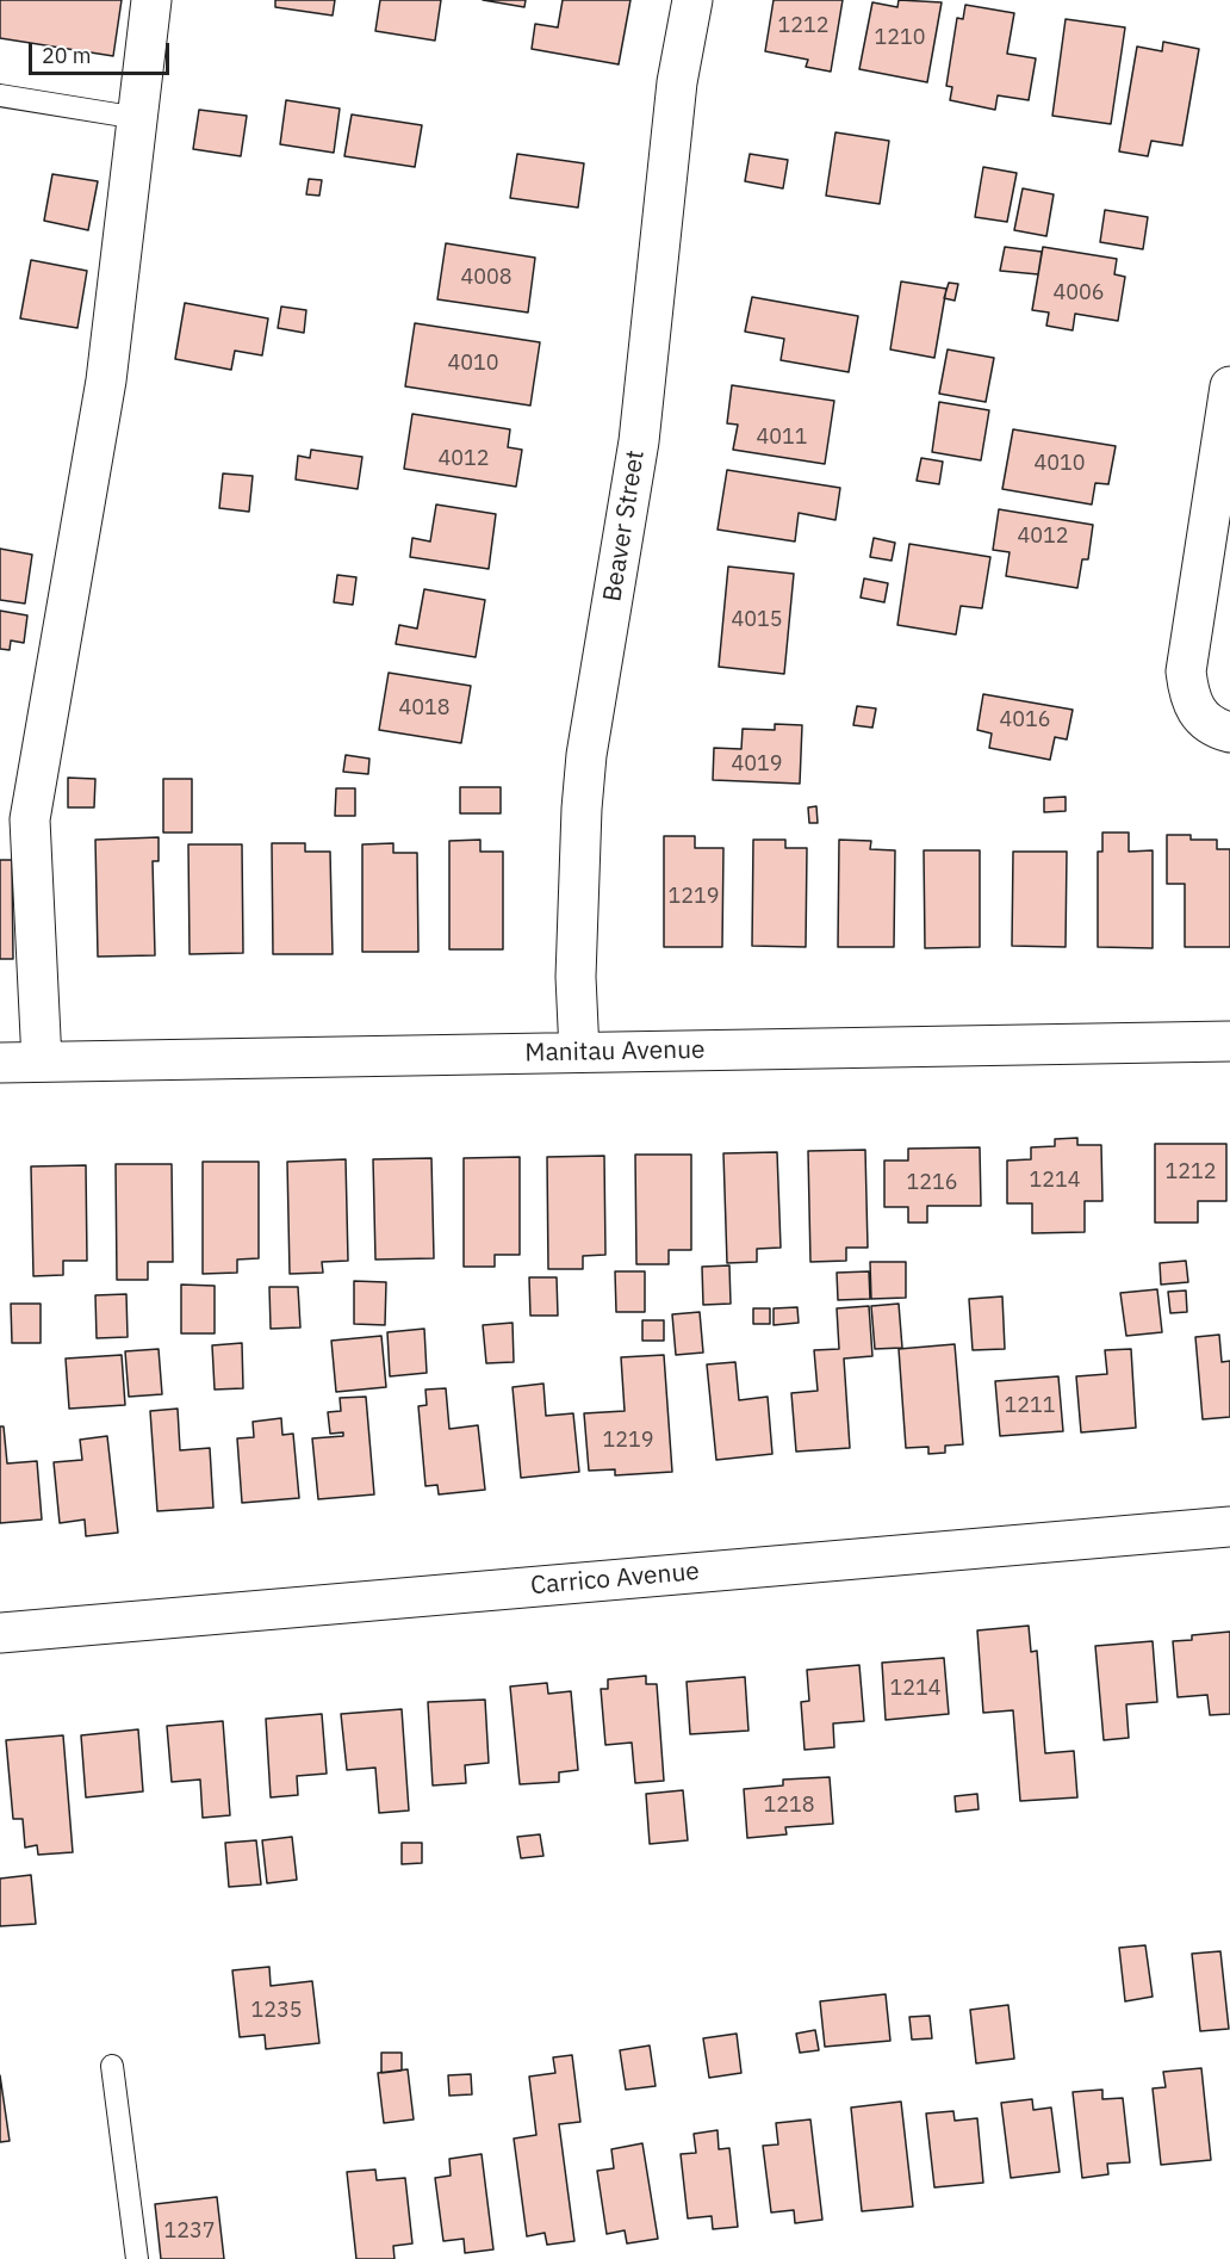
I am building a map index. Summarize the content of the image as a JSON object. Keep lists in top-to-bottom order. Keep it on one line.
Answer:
{"streets":{"street":["Beaver Street","Manitau Avenue","Carrico Avenue"]},"crossings":[["Beaver Street","Manitau Avenue"]],"house_numbers":["1212","1210","4008","4006","4010","4011","4012","4010","4012","4015","4018","4016","4019","1219","1212","1214","1216","1211","1219","1214","1218","1235","1237"],"scale_bar":"20 m"}
